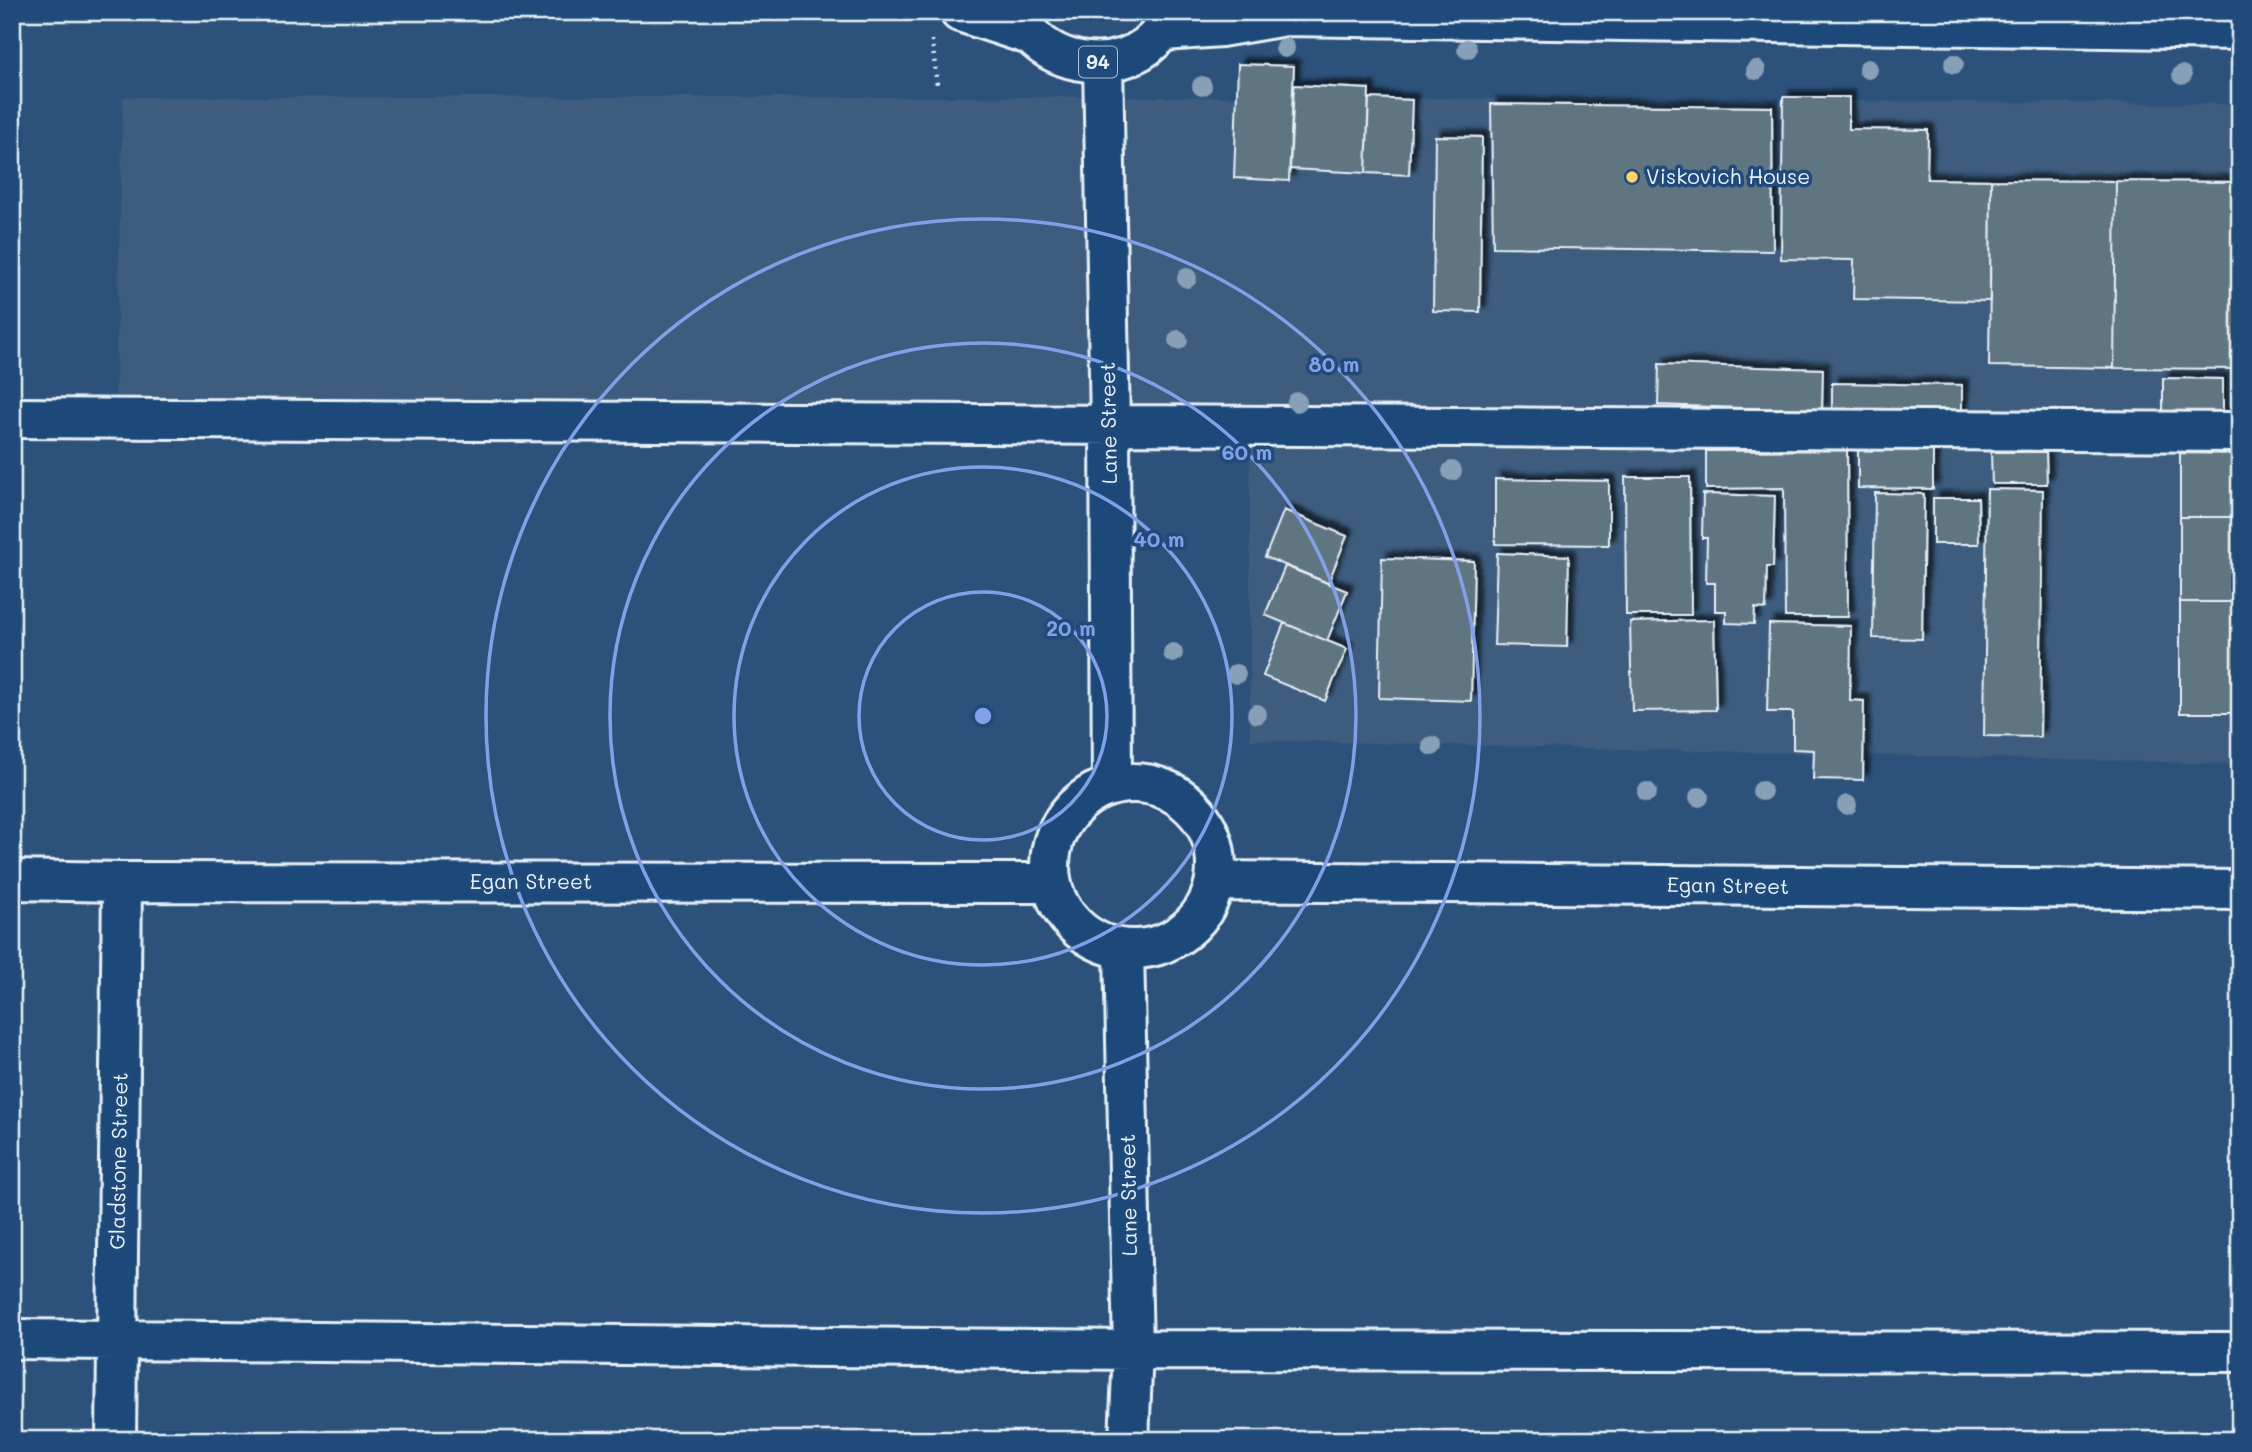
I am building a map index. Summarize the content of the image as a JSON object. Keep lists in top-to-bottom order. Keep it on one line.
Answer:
{"streets":{"main road":["94","Lane Street","Egan Street","Gladstone Street"]},"crossings":[["94","Lane Street"],["Lane Street","Egan Street"],["Egan Street","Gladstone Street"]],"places":["Viskovich House"],"rings":["80 m","60 m","40 m","20 m"]}
